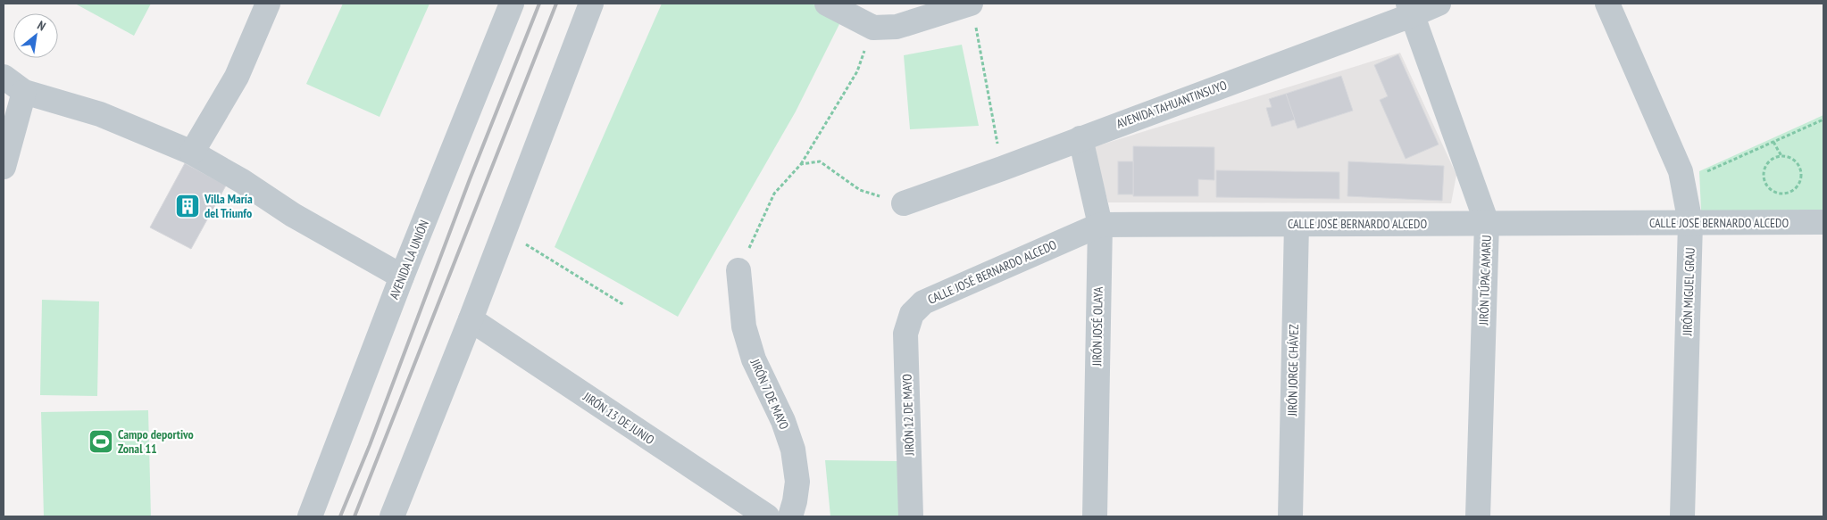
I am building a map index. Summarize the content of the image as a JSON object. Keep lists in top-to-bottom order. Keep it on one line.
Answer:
{"streets":{"street":["AVENIDA TAHUANTINSUYO","CALLE JOSË BERNARDO ALCEDO","AVENIDA LA UNIÓN","JIRÓN TÚPAC AMARU","JIRÓN MIGUEL GRAU","JIRÓN JOSÉ OLAYA","JIRÓN JORGE CHÁVEZ","JIRÓN 7 DE MAYO","JIRÓN 12 DE MAYO","JIRÓN 13 DE JUNIO"]},"crossings":[["AVENIDA TAHUANTINSUYO","JIRÓN TÚPAC AMARU"],["AVENIDA TAHUANTINSUYO","JIRÓN JOSÉ OLAYA"],["CALLE JOSË BERNARDO ALCEDO","JIRÓN TÚPAC AMARU"],["CALLE JOSË BERNARDO ALCEDO","JIRÓN MIGUEL GRAU"],["CALLE JOSË BERNARDO ALCEDO","JIRÓN JOSÉ OLAYA"],["CALLE JOSË BERNARDO ALCEDO","JIRÓN JORGE CHÁVEZ"],["CALLE JOSË BERNARDO ALCEDO","JIRÓN 12 DE MAYO"]],"places":{"building":["Villa María del Triunfo"],"sports":["Campo deportivo Zonal 11"]},"north":"top right"}
